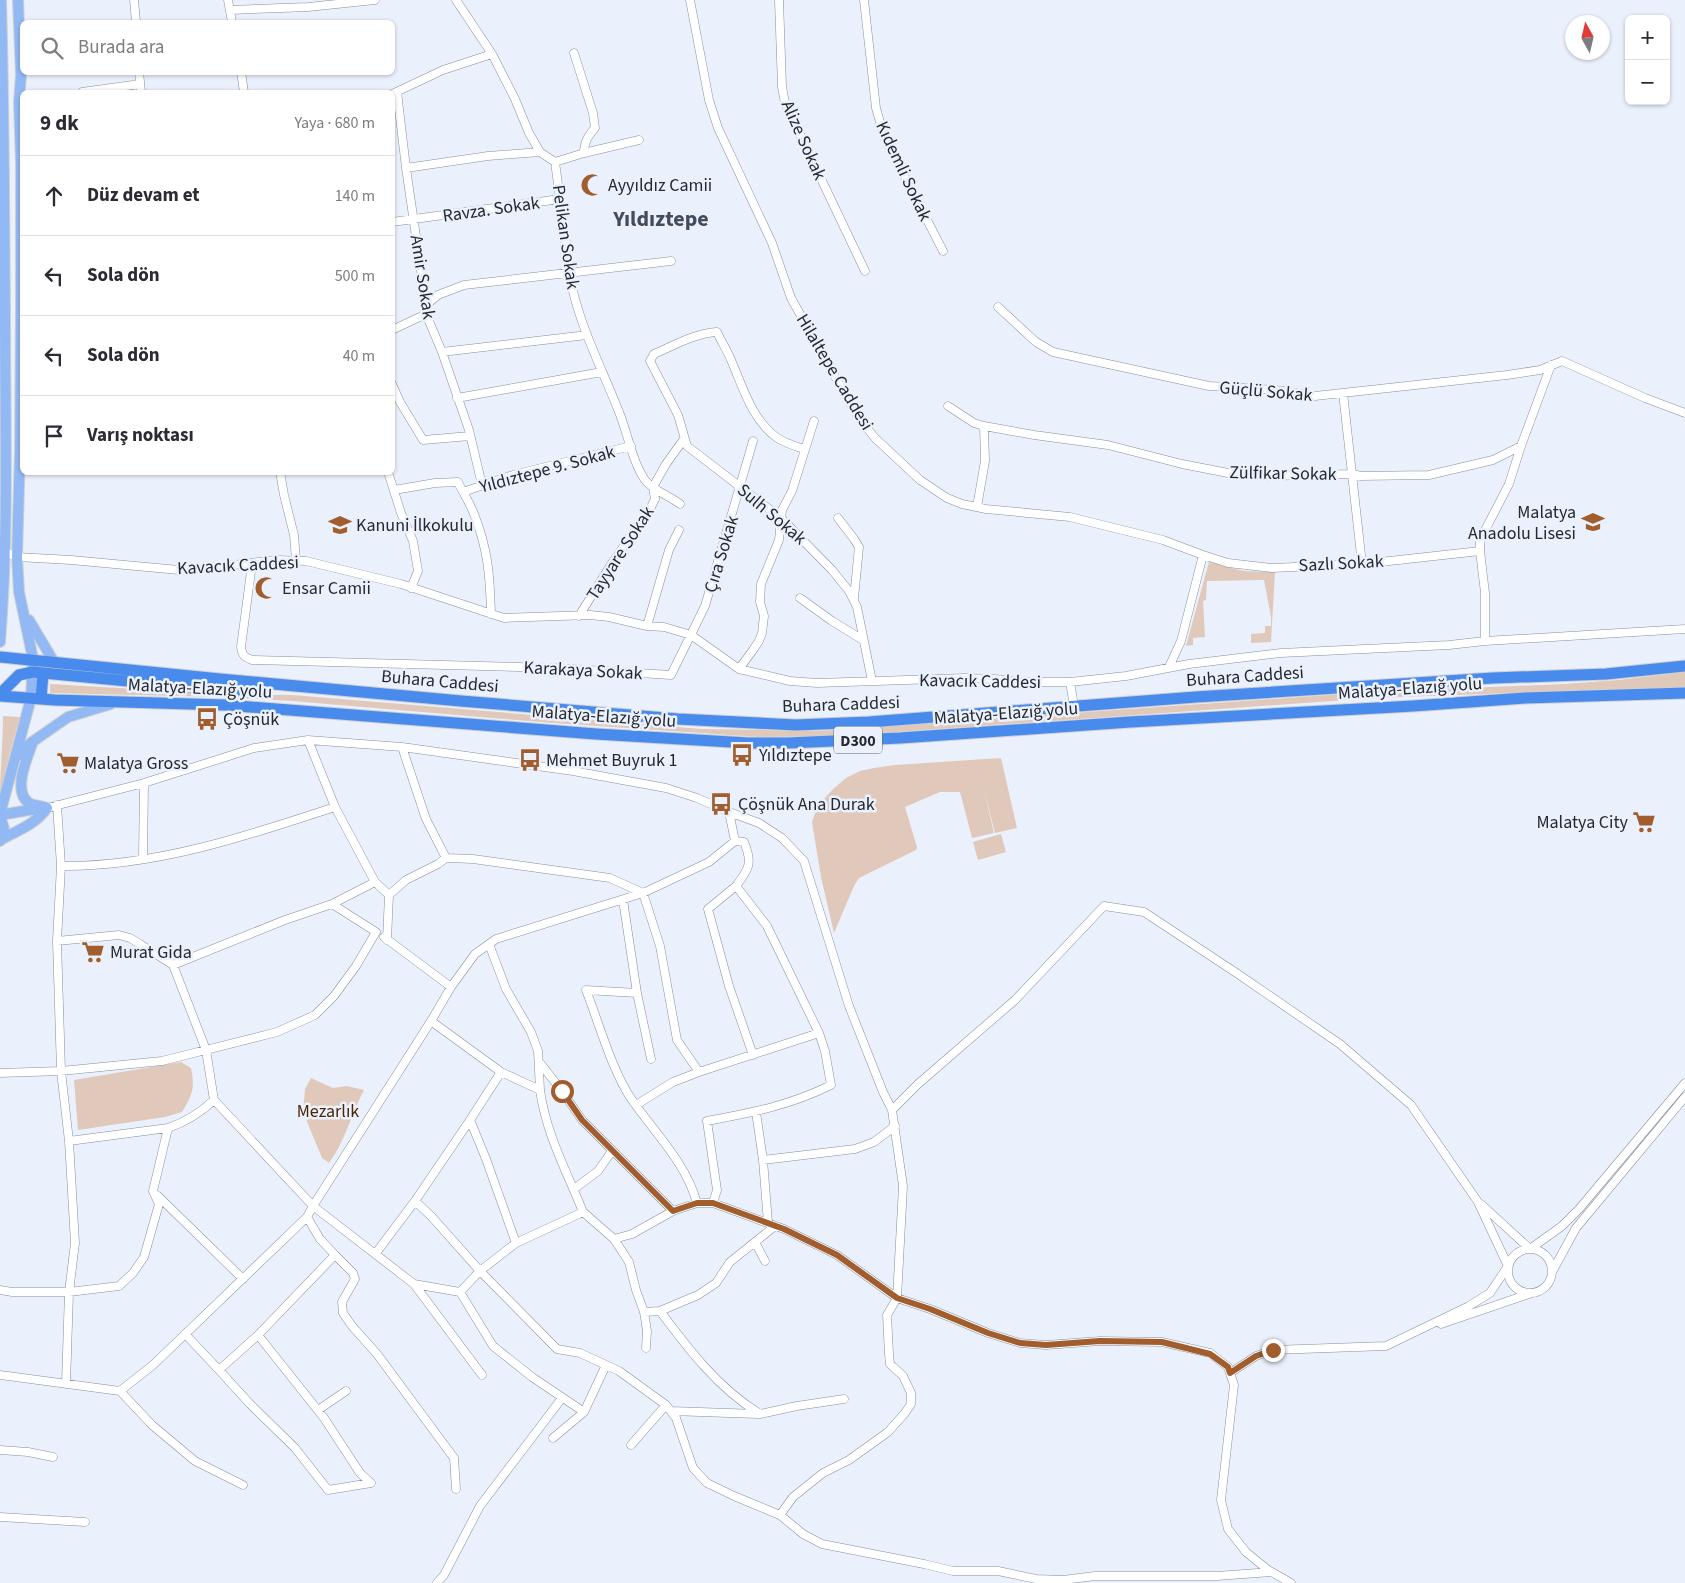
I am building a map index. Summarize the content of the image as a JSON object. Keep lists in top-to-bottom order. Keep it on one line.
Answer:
{"streets":{"highway":["Buhara Caddesi","Malatya-Elazığ yolu","D300"],"street":["Alize Sokak","Kıdemli Sokak","Ravza. Sokak","Pelikan Sokak","Amir Sokak","Hilaltepe Caddesi","Güçlü Sokak","Yıldıztepe 9. Sokak","Zülfikar Sokak","Sulh Sokak","Tayyare Sokak","Çıra Sokak","Sazlı Sokak","Kavacık Caddesi","Karakaya Sokak"]},"crossings":[["Ravza. Sokak","Pelikan Sokak"],["Ravza. Sokak","Amir Sokak"],["Pelikan Sokak","Yıldıztepe 9. Sokak"],["Pelikan Sokak","Tayyare Sokak"],["Amir Sokak","Yıldıztepe 9. Sokak"],["Hilaltepe Caddesi","Sazlı Sokak"],["Sulh Sokak","Tayyare Sokak"],["Sulh Sokak","Çıra Sokak"],["Sulh Sokak","Kavacık Caddesi"],["Tayyare Sokak","Kavacık Caddesi"],["Çıra Sokak","Kavacık Caddesi"],["Çıra Sokak","Karakaya Sokak"],["Kavacık Caddesi","Karakaya Sokak"]],"districts":["Yıldıztepe"],"parks":["Mezarlık"],"places":{"mosque":["Ayyıldız Camii","Ensar Camii"],"school or university":["Malatya Anadolu Lisesi","Kanuni İlkokulu"],"bus stop":["Çöşnük","Yıldıztepe","Mehmet Buyruk 1","Çöşnük Ana Durak"],"supermarket":["Malatya Gross","Malatya City","Murat Gida"]},"north":"top","page":{"map_buttons":["+","−"],"search":"Burada ara","heading":["9 dk","Yaya · 680 m"],"list":[["Düz devam et","140 m"],["Sola dön","500 m"],["Sola dön","40 m"],"Varış noktası"]}}
